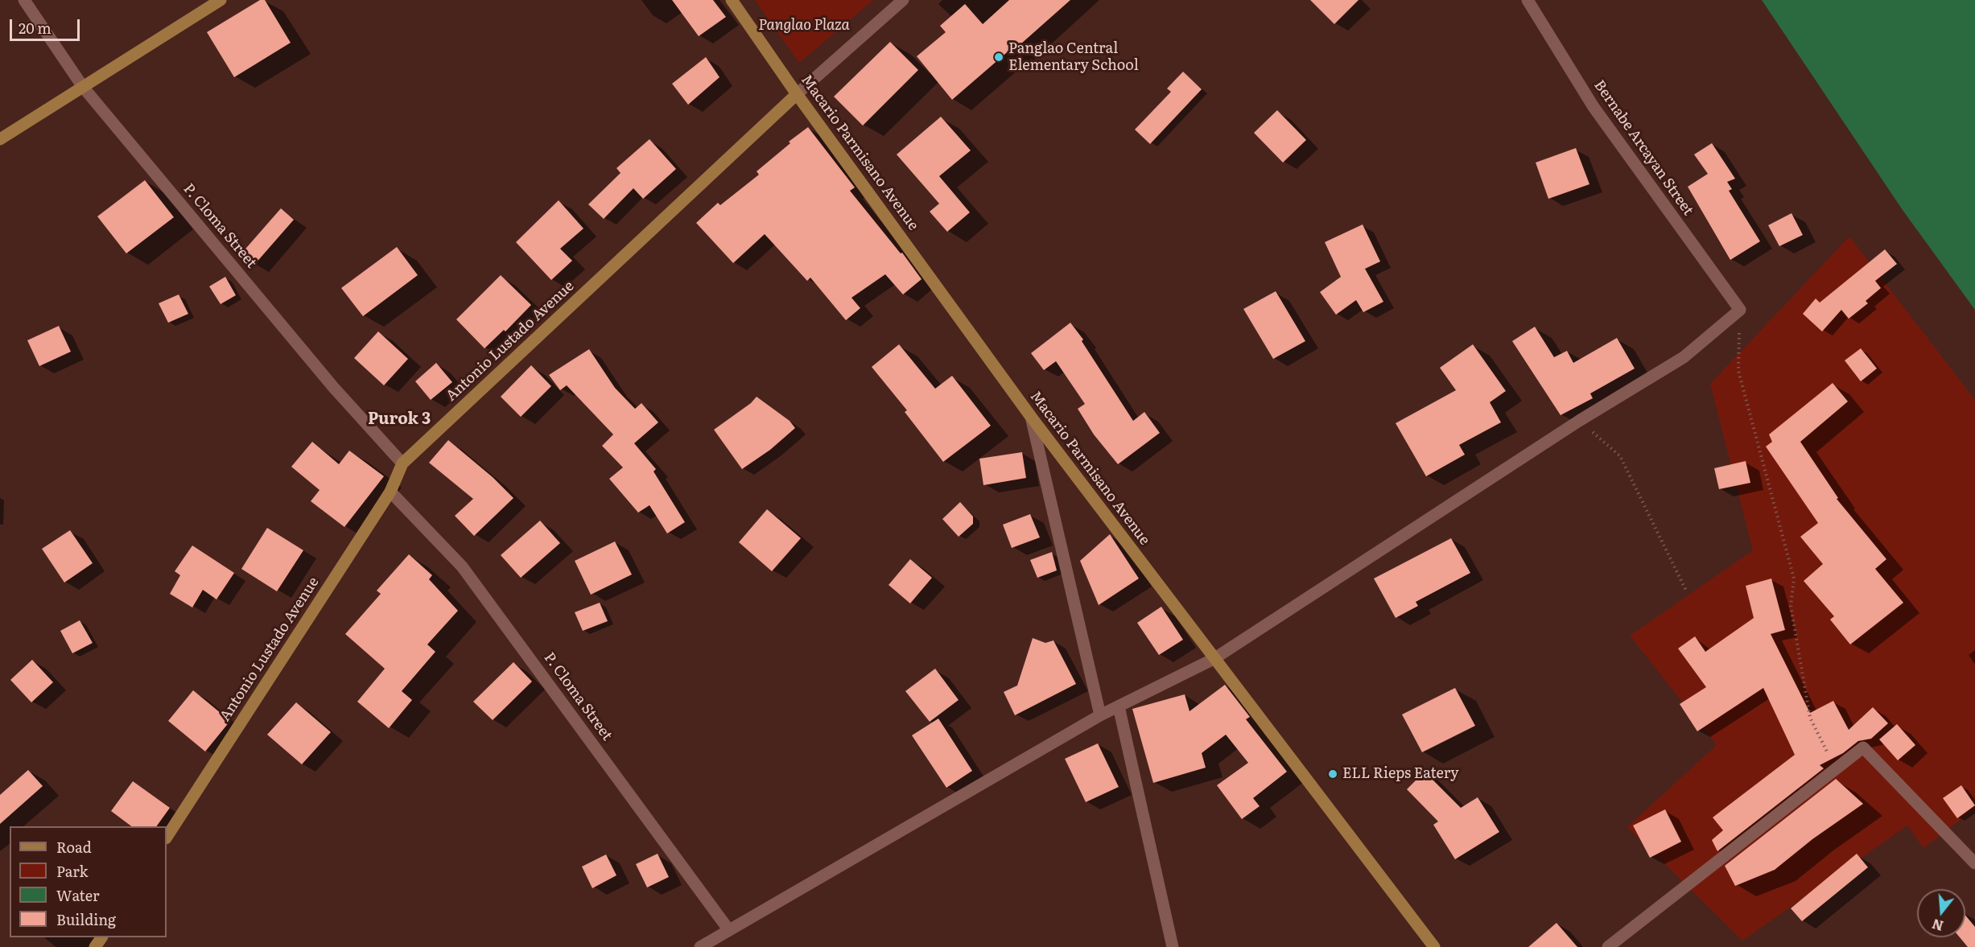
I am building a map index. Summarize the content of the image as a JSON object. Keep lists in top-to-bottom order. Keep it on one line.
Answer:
{"streets":{"street":["Bernabe Arcayan Street","Macario Parmisano Avenue","P. Cloma Street","Antonio Lustado Avenue"]},"crossings":[["Macario Parmisano Avenue","Antonio Lustado Avenue"],["P. Cloma Street","Antonio Lustado Avenue"]],"districts":["Purok 3"],"parks":["Panglao Plaza"],"places":["Panglao Central Elementary School","ELL Rieps Eatery"],"legend":["Road","Park","Water","Building"],"scale_bar":"20 m","north":"bottom"}
